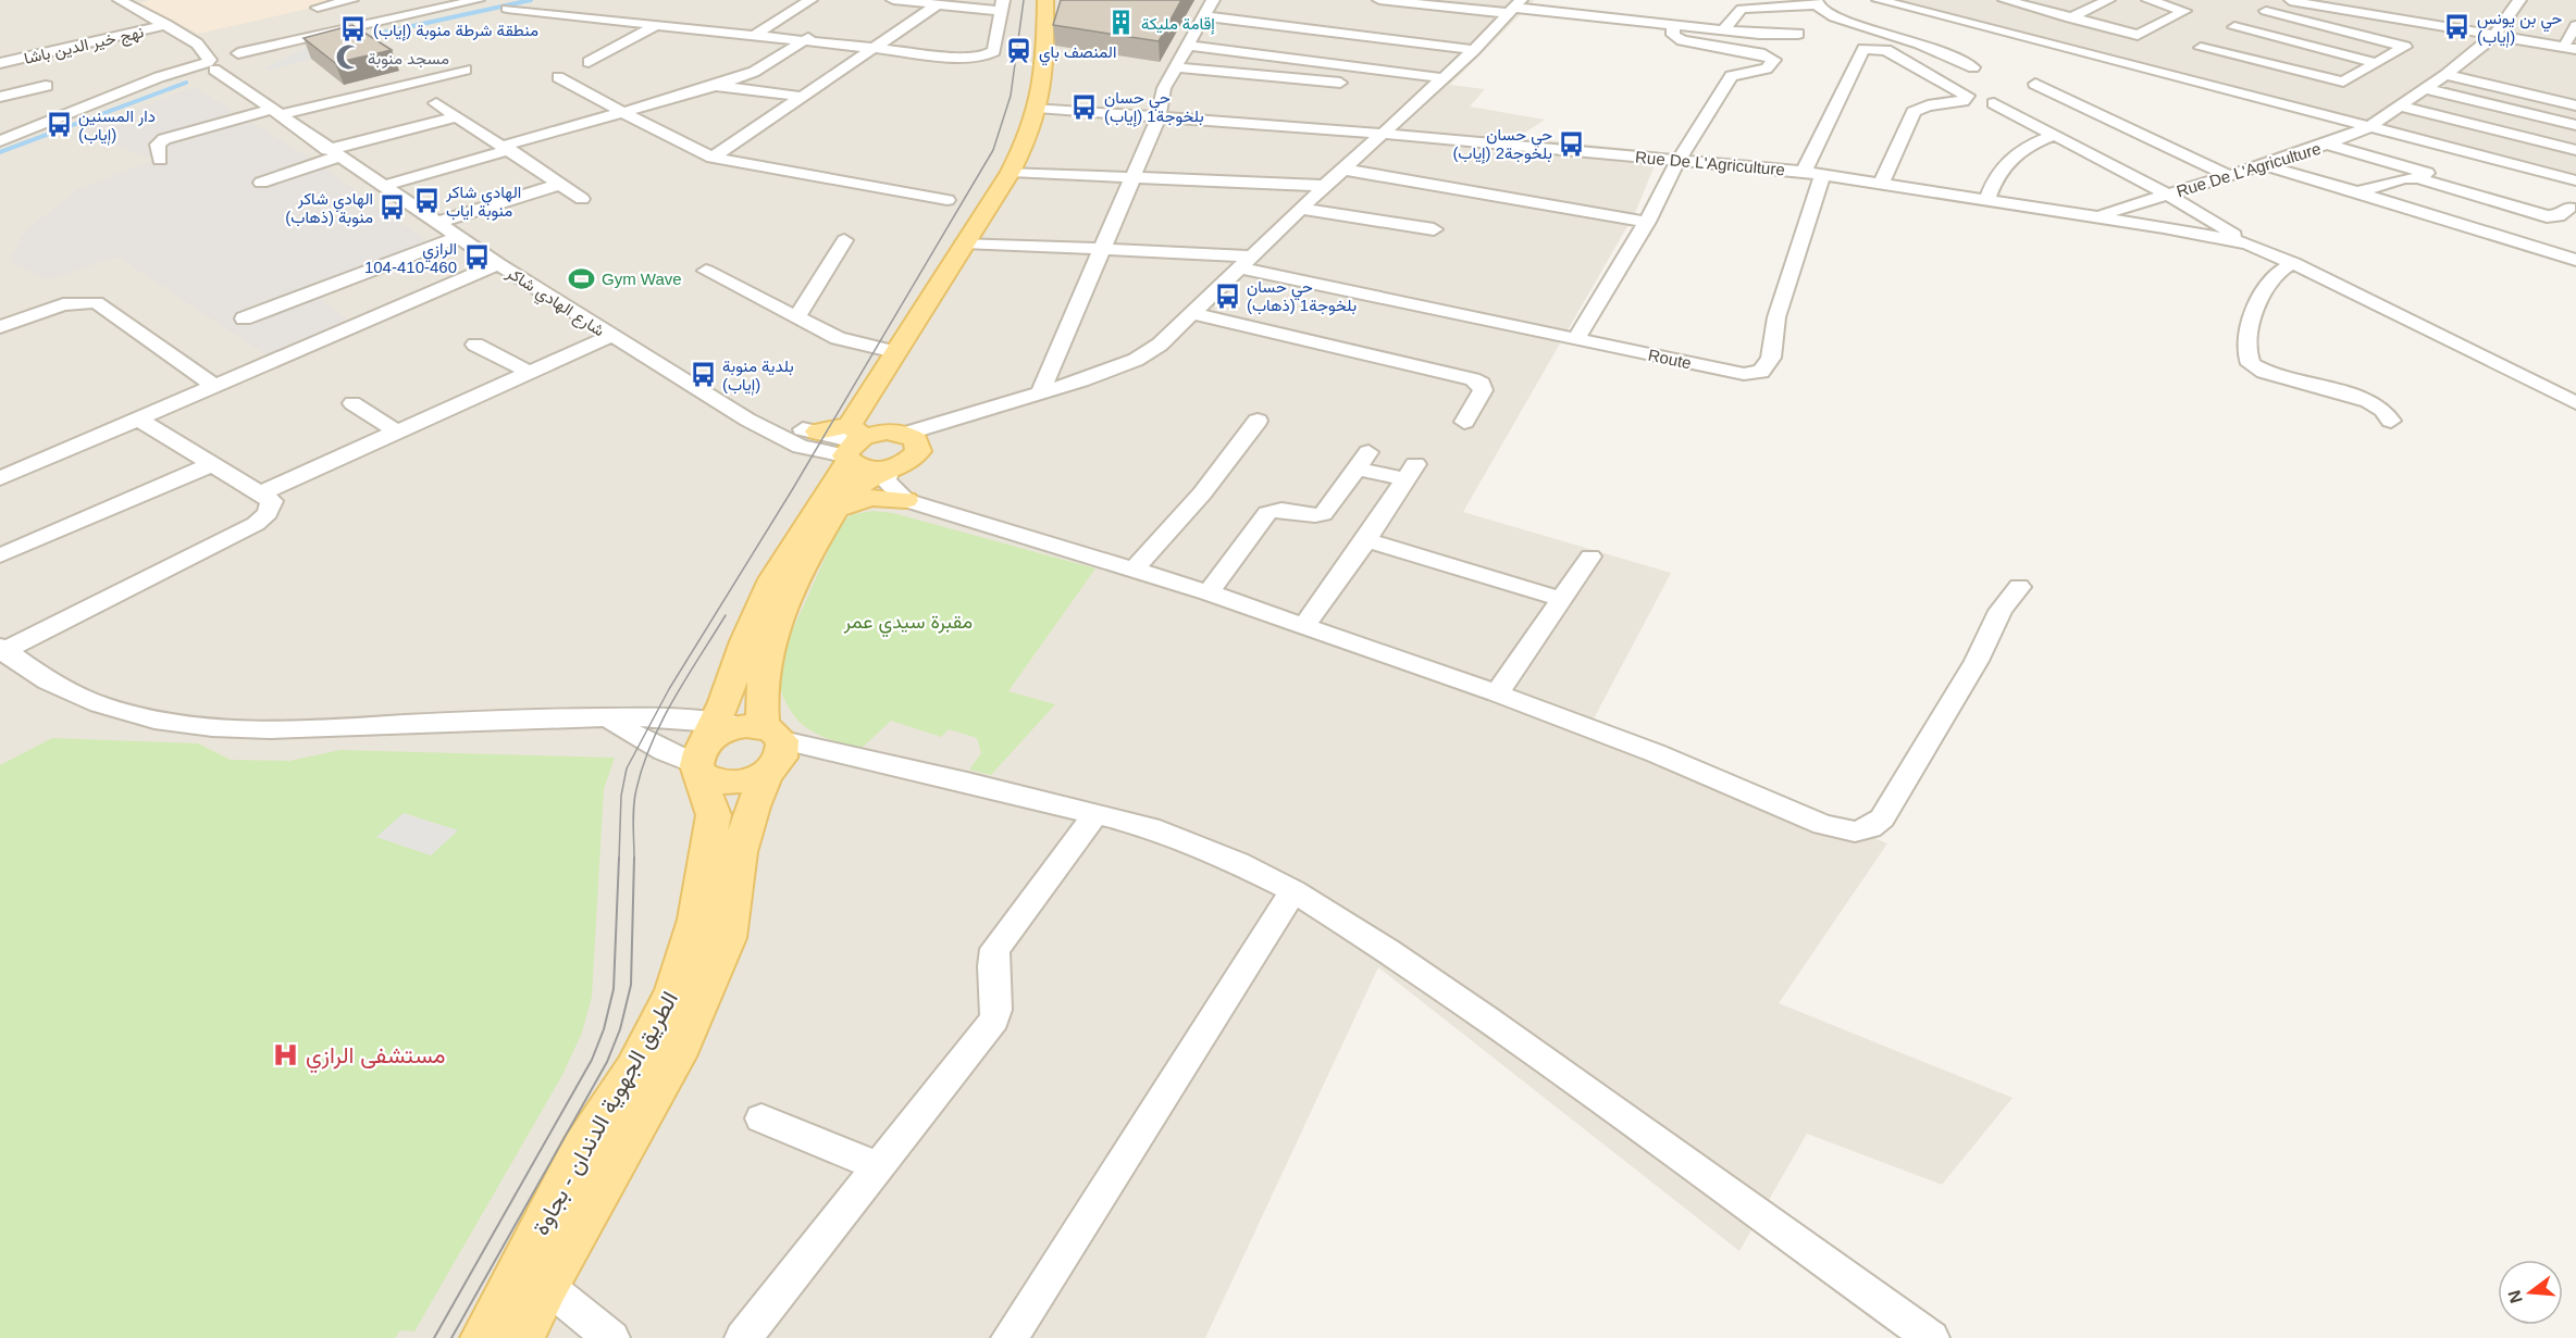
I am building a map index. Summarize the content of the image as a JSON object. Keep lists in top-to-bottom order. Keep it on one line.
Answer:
{"streets":{"main road":["الطريق الجهوية الدندان - بجاوة"],"street":["نهج خير الدين باشا","Rue De L'Agriculture","شارع الهادي شاكر","Route"]},"crossings":[["Rue De L'Agriculture","Route"]],"parks":["مقبرة سيدي عمر"],"places":{"building":["إقامة مليكة"],"bus stop":["حي بن يونس (إياب)","منطقة شرطة منوبة (إياب)","حي حسان بلخوجة1 (إياب)","دار المسنين (إياب)","حي حسان بلخوجة2 (إياب)","الهادي شاكر منوبة اياب","الهادي شاكر منوبة (ذهاب)","الرازي 104-410-460","حي حسان بلخوجة1 (ذهاب)","بلدية منوبة (إياب)"],"station":["المنصف باي"],"mosque":["مسجد منوبة"],"sports":["Gym Wave"],"hospital":["مستشفى الرازي"]},"north":"left"}
